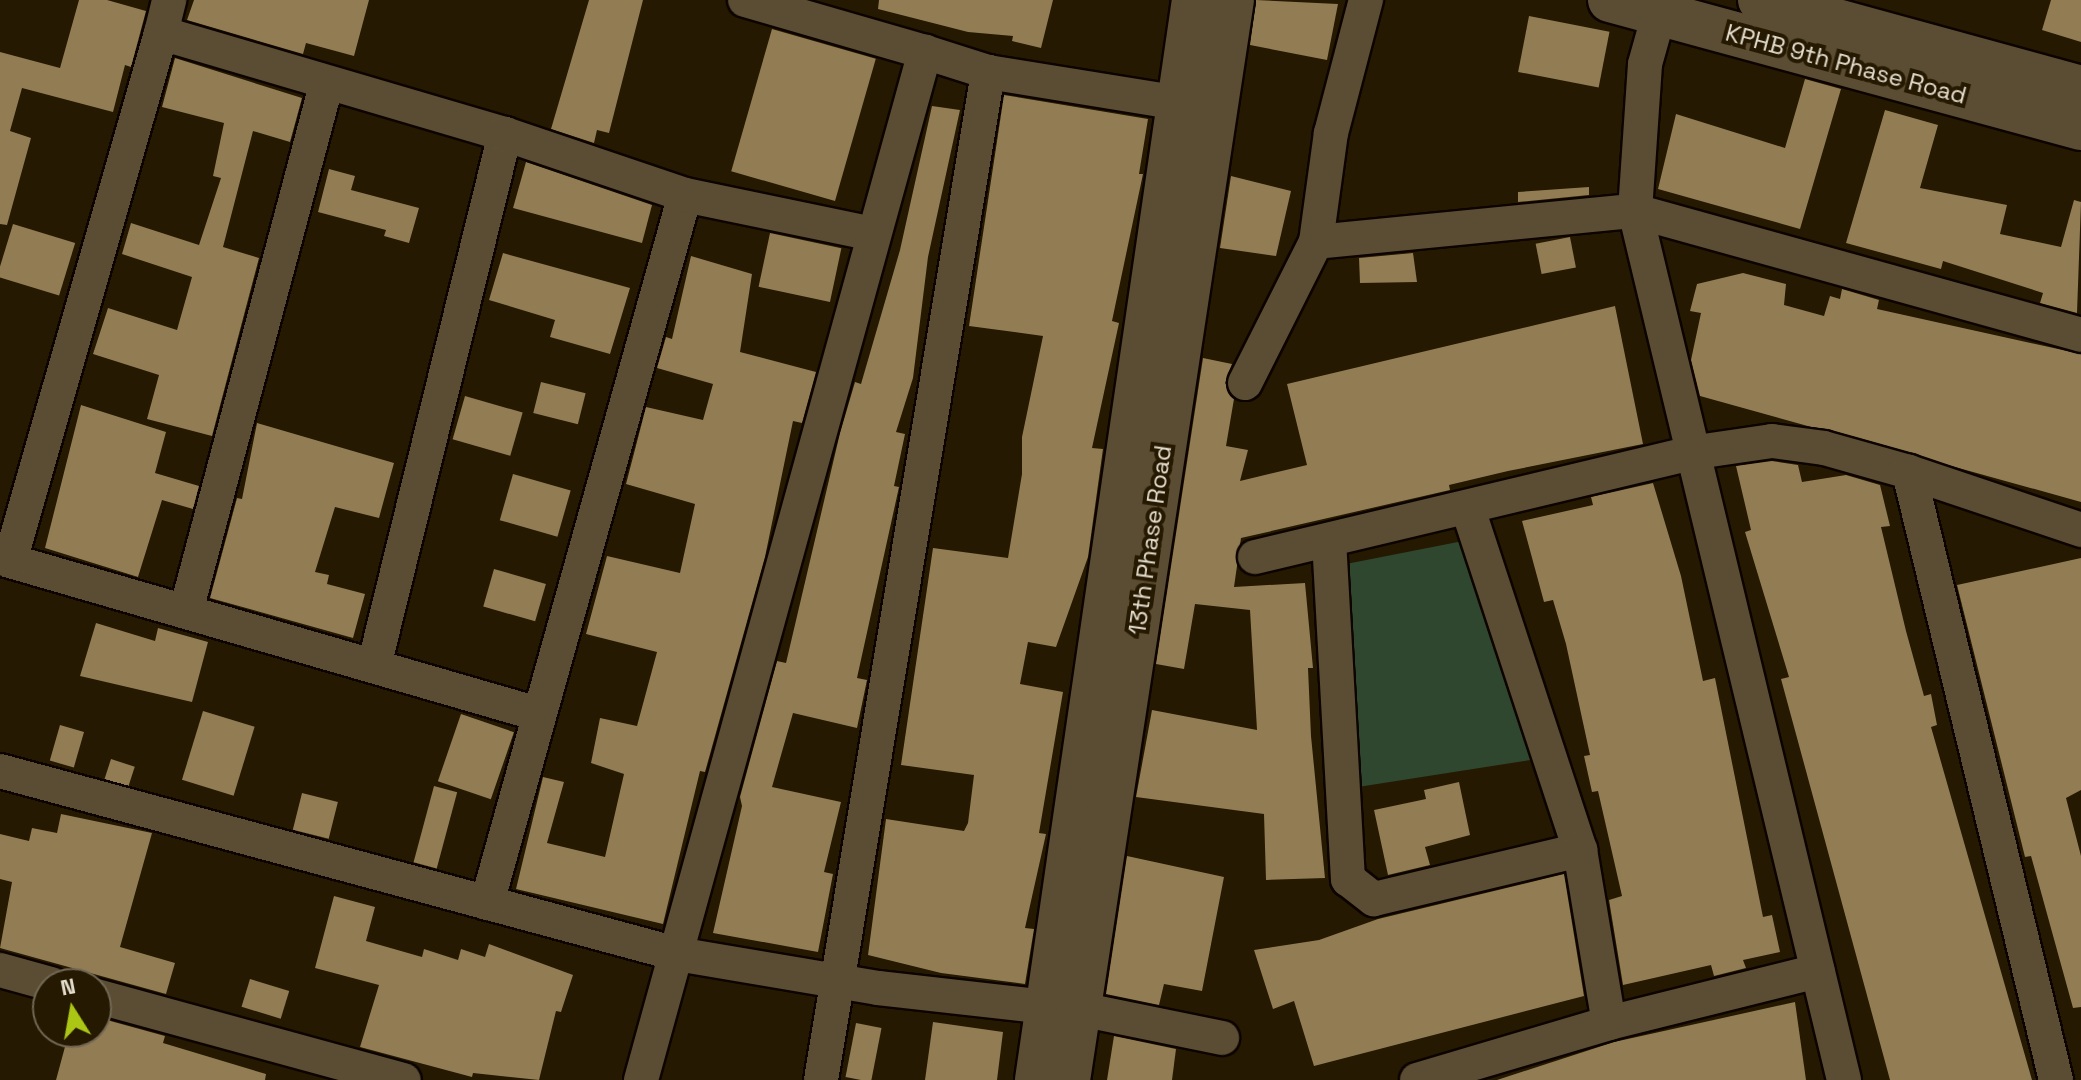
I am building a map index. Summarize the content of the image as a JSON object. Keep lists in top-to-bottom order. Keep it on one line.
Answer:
{"streets":{"street":["KPHB 9th Phase Road","13th Phase Road"]},"north":"top"}
